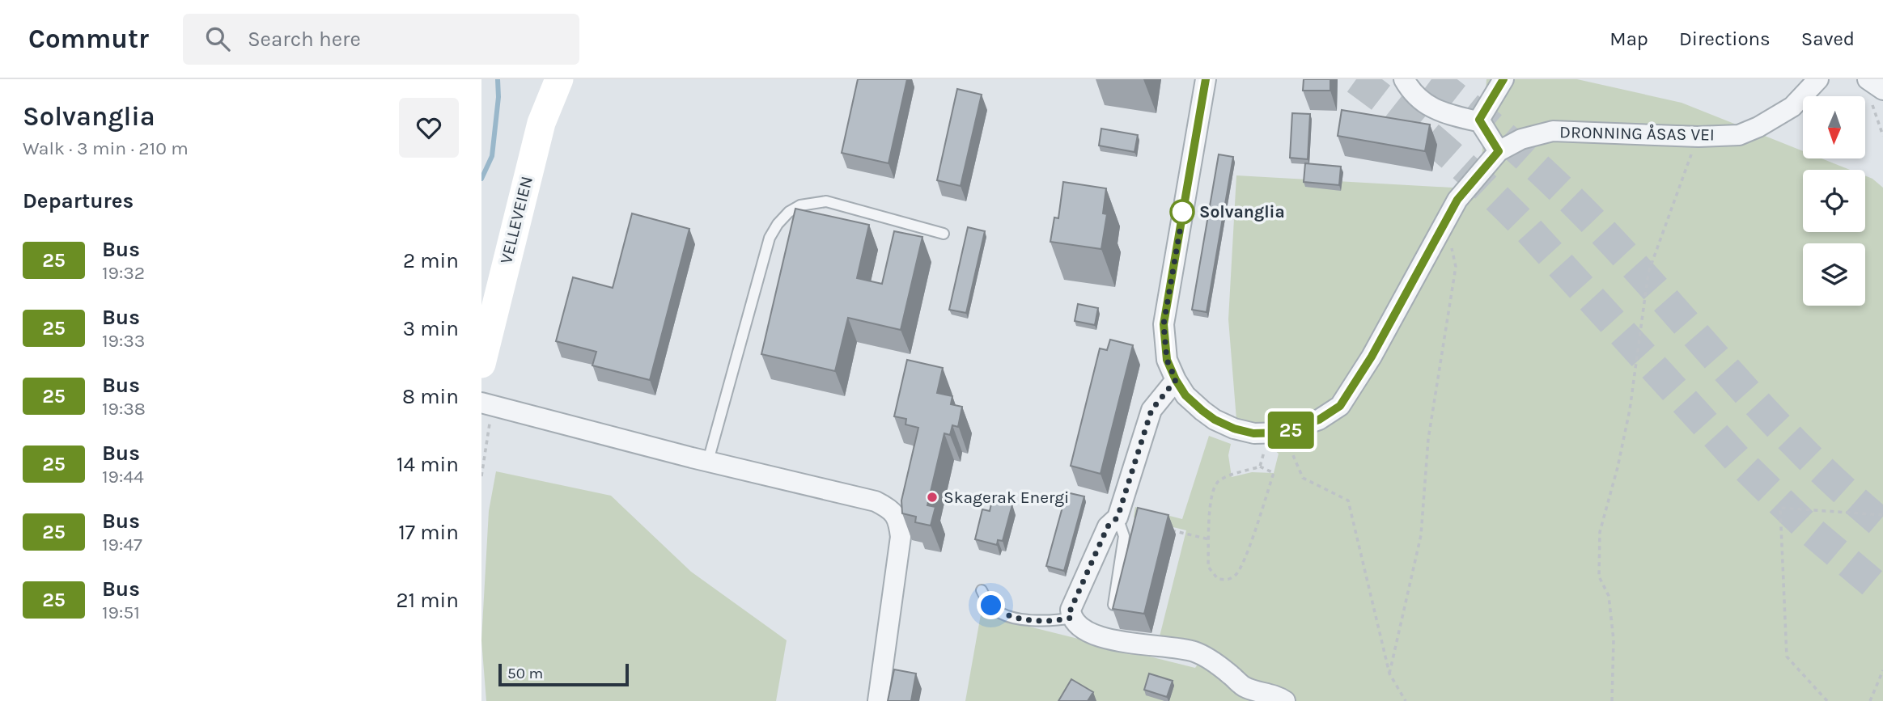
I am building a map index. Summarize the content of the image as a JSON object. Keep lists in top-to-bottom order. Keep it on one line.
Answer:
{"streets":{"main road":["VELLEVEIEN"],"street":["DRONNING ÅSAS VEI"]},"places":["Solvanglia","Skagerak Energi"],"lines":["bus line 25"],"scale_bar":"50 m","north":"bottom","page":{"header":"Commutr","search":"Search here","nav":["Map","Directions","Saved"],"heading":[["Solvanglia","Walk · 3 min · 210 m"],"Departures"],"on_map":"25","list":[{"mark":"25","name":"Bus","note":"19:32","value":"2 min"},{"mark":"25","name":"Bus","note":"19:33","value":"3 min"},{"mark":"25","name":"Bus","note":"19:38","value":"8 min"},{"mark":"25","name":"Bus","note":"19:44","value":"14 min"},{"mark":"25","name":"Bus","note":"19:47","value":"17 min"},{"mark":"25","name":"Bus","note":"19:51","value":"21 min"}],"scale":"50 m"}}
